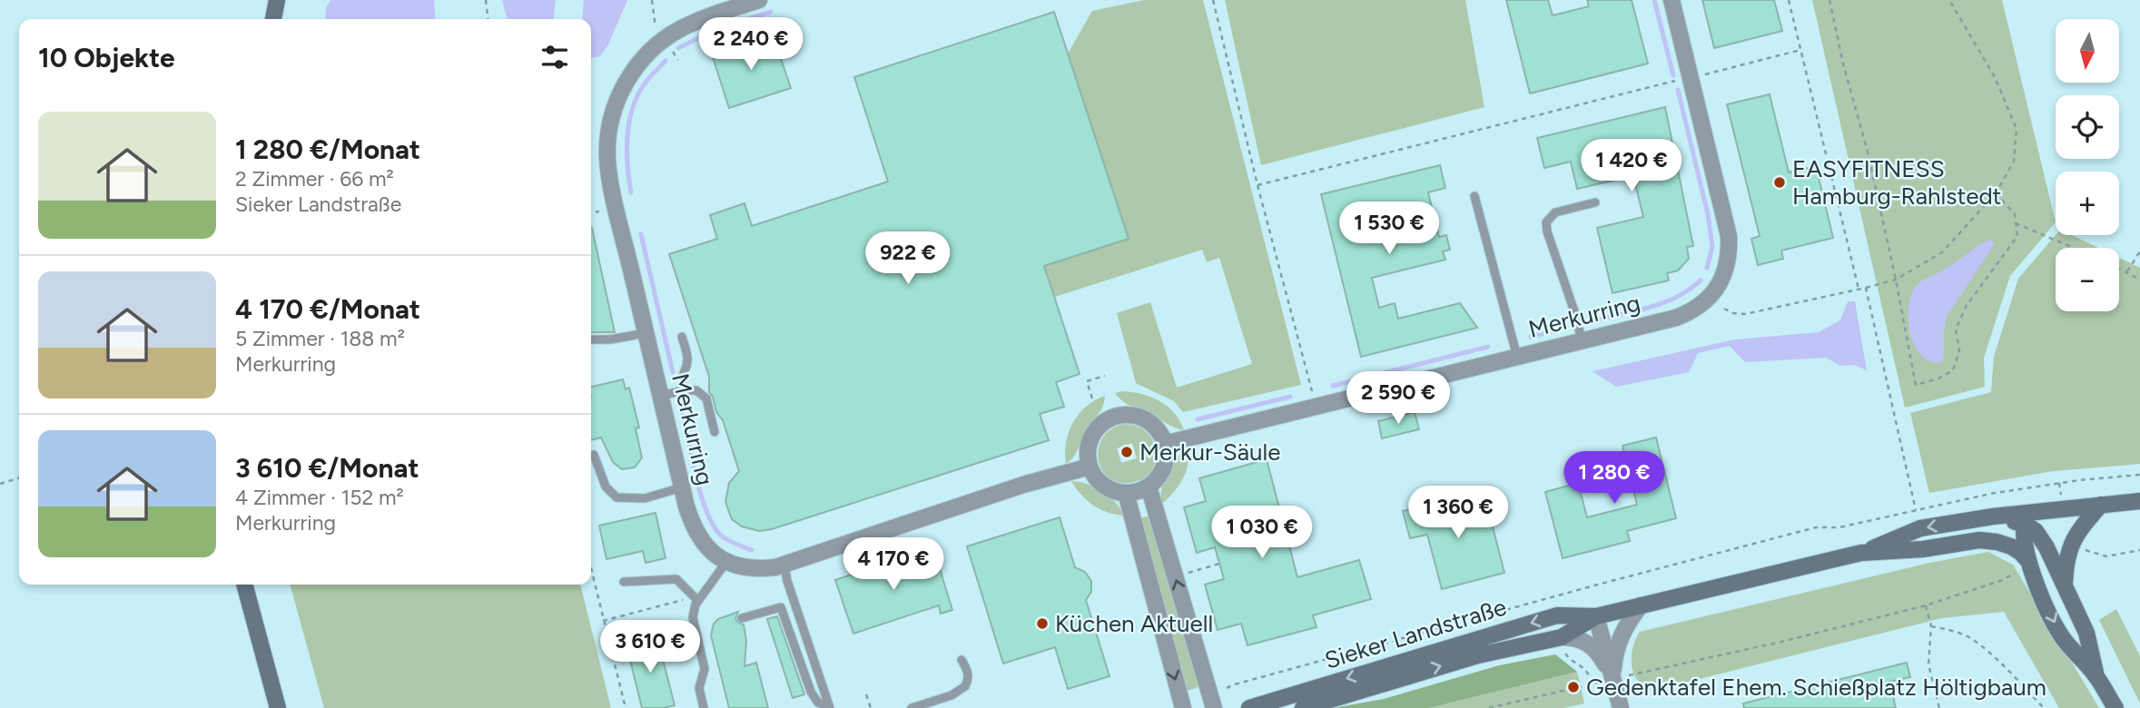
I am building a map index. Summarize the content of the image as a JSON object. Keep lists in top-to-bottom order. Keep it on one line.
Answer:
{"streets":{"main road":["Sieker Landstraße"],"street":["Merkurring"]},"places":["EASYFITNESS Hamburg-Rahlstedt","Merkur-Säule","Küchen Aktuell","Gedenktafel Ehem. Schießplatz Höltigbaum"],"north":"bottom","page":{"price":["2 240 €","1 420 €","1 530 €","922 €","2 590 €","1 280 €","1 360 €","1 030 €","4 170 €","3 610 €"],"map_buttons":["+","−"],"heading":"10 Objekte","list":[{"name":"1 280 €/Monat","note":"2 Zimmer · 66 m² · Sieker Landstraße"},{"name":"4 170 €/Monat","note":"5 Zimmer · 188 m² · Merkurring"},{"name":"3 610 €/Monat","note":"4 Zimmer · 152 m² · Merkurring"}]}}
